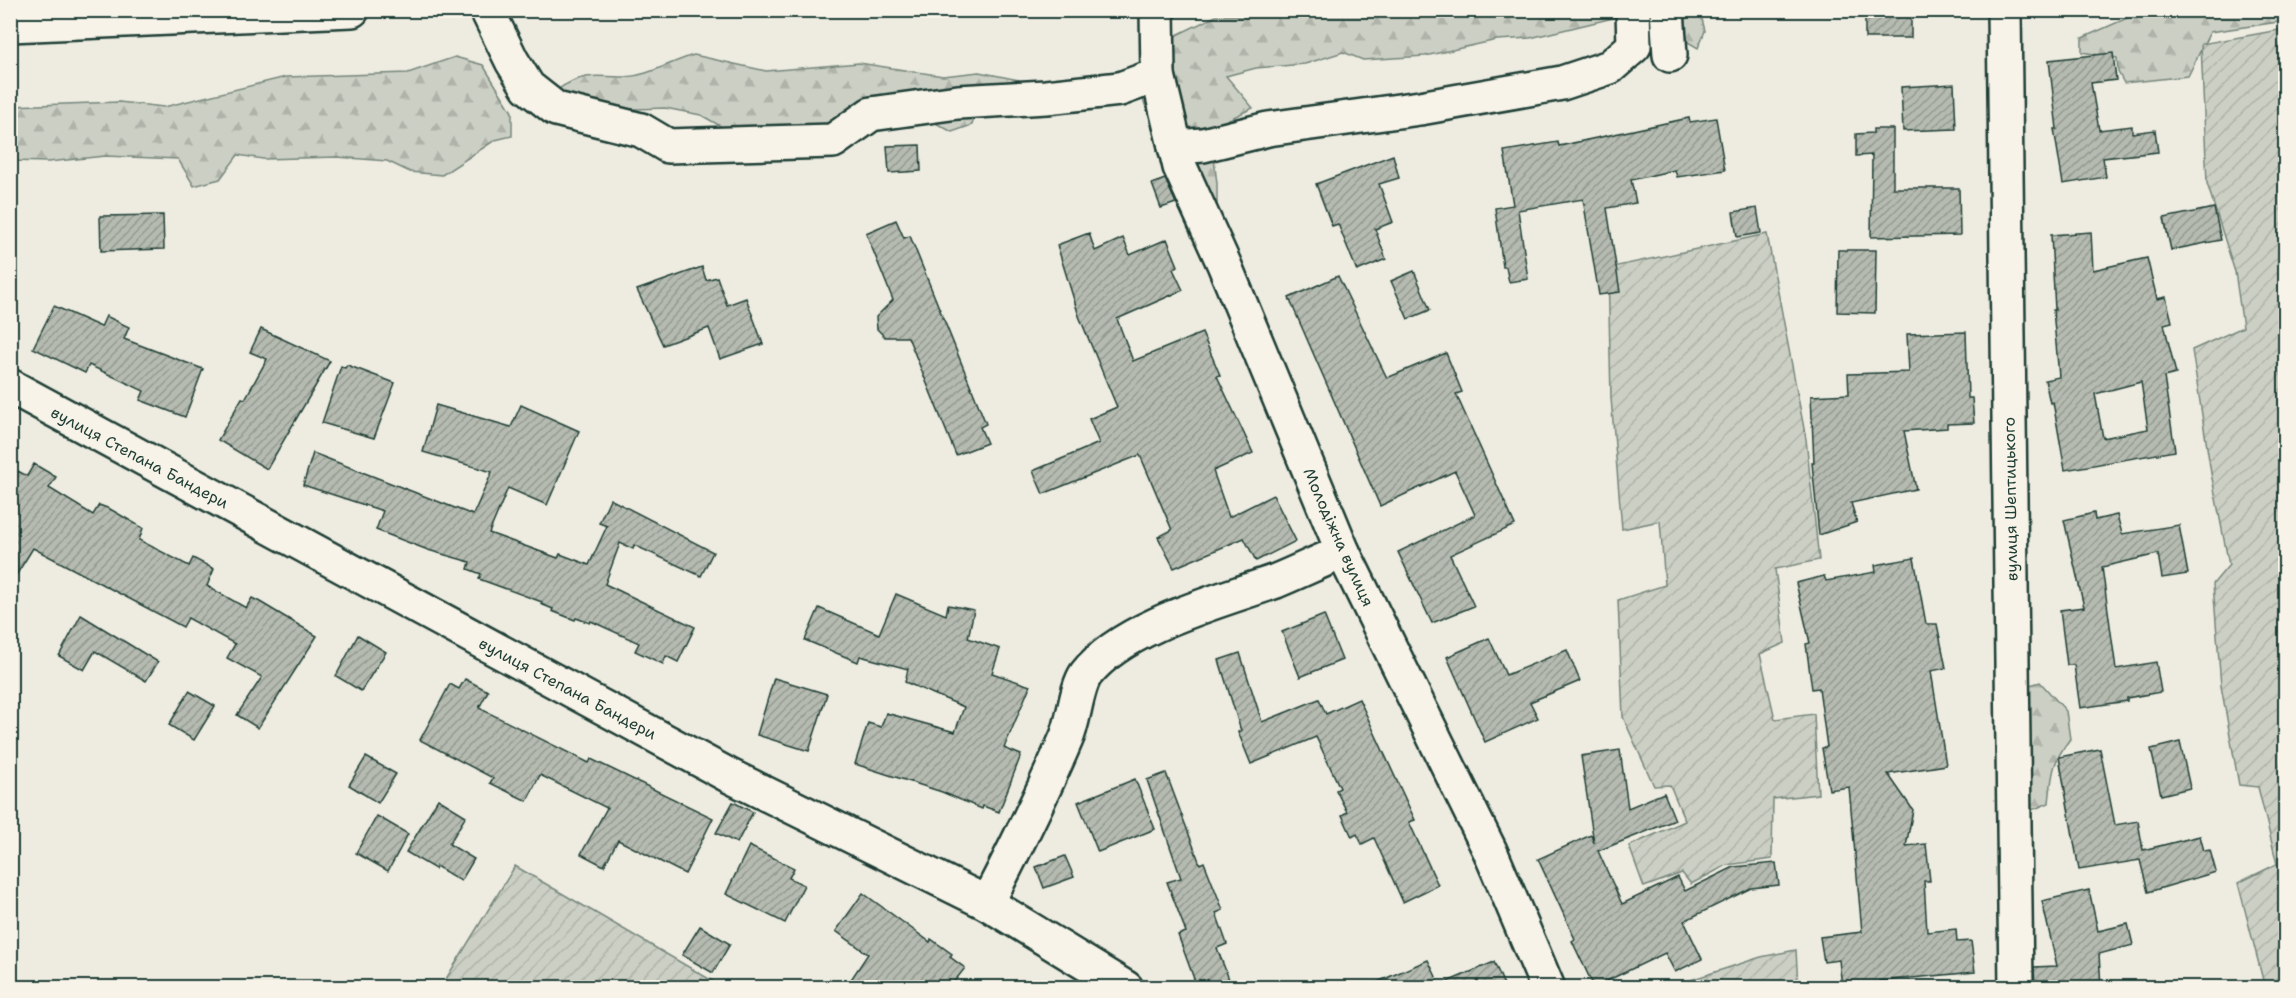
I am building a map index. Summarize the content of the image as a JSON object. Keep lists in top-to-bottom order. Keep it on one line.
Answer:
{"streets":{"main road":["вулиця Степана Бандери","вулиця Шептицького","Молодіжна вулиця"]}}
